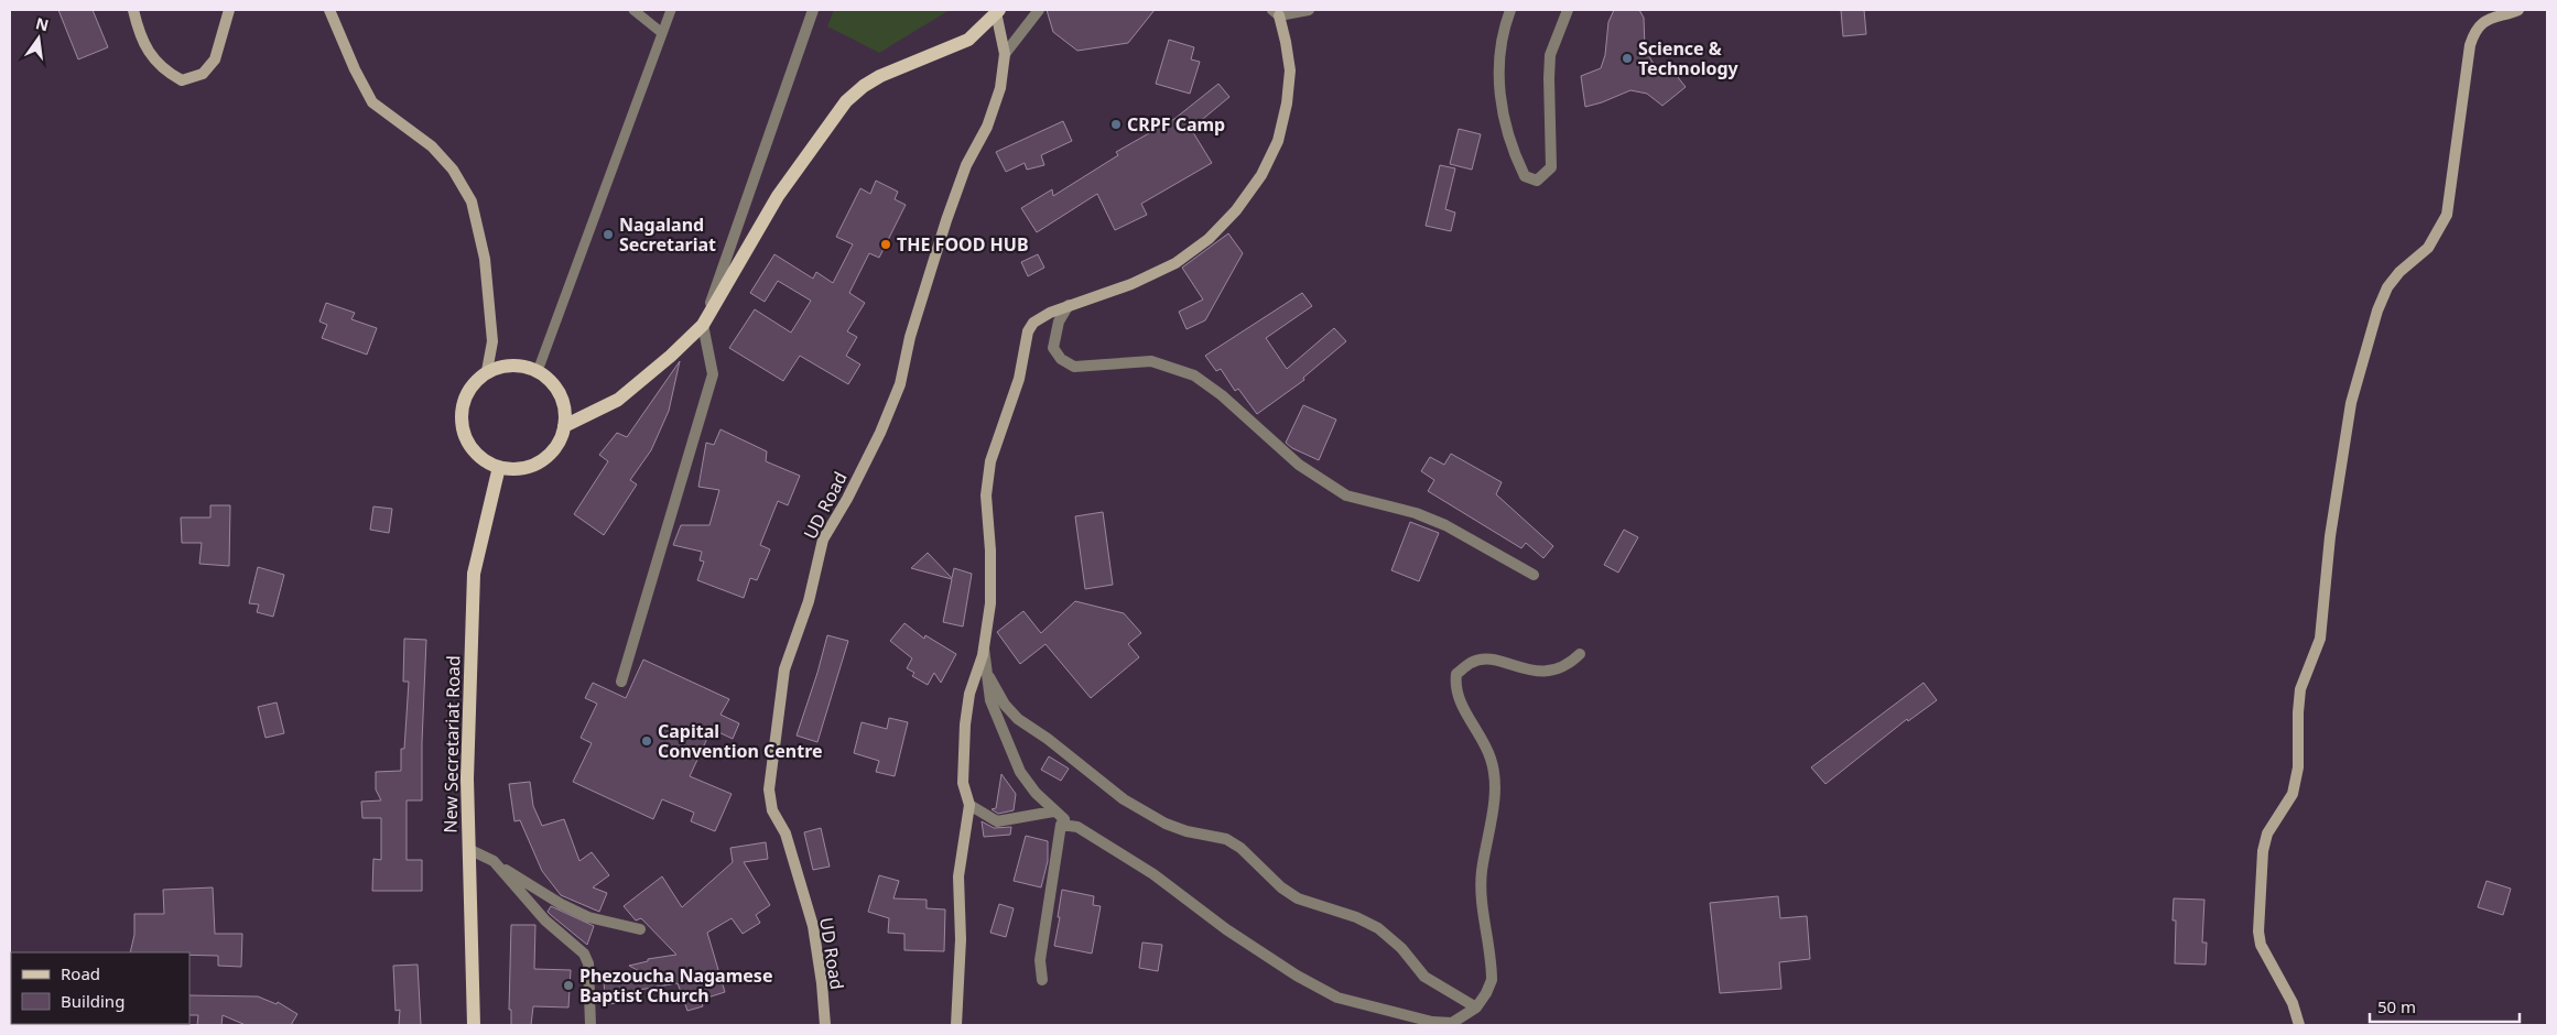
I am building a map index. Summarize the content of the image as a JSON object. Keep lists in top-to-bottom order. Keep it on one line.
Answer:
{"streets":{"main road":["UD Road","New Secretariat Road"]},"places":["Science & Technology","CRPF Camp","Nagaland Secretariat","THE FOOD HUB","Capital Convention Centre","Phezoucha Nagamese Baptist Church"],"legend":["Road","Building"],"scale_bar":"50 m","north":"top"}
